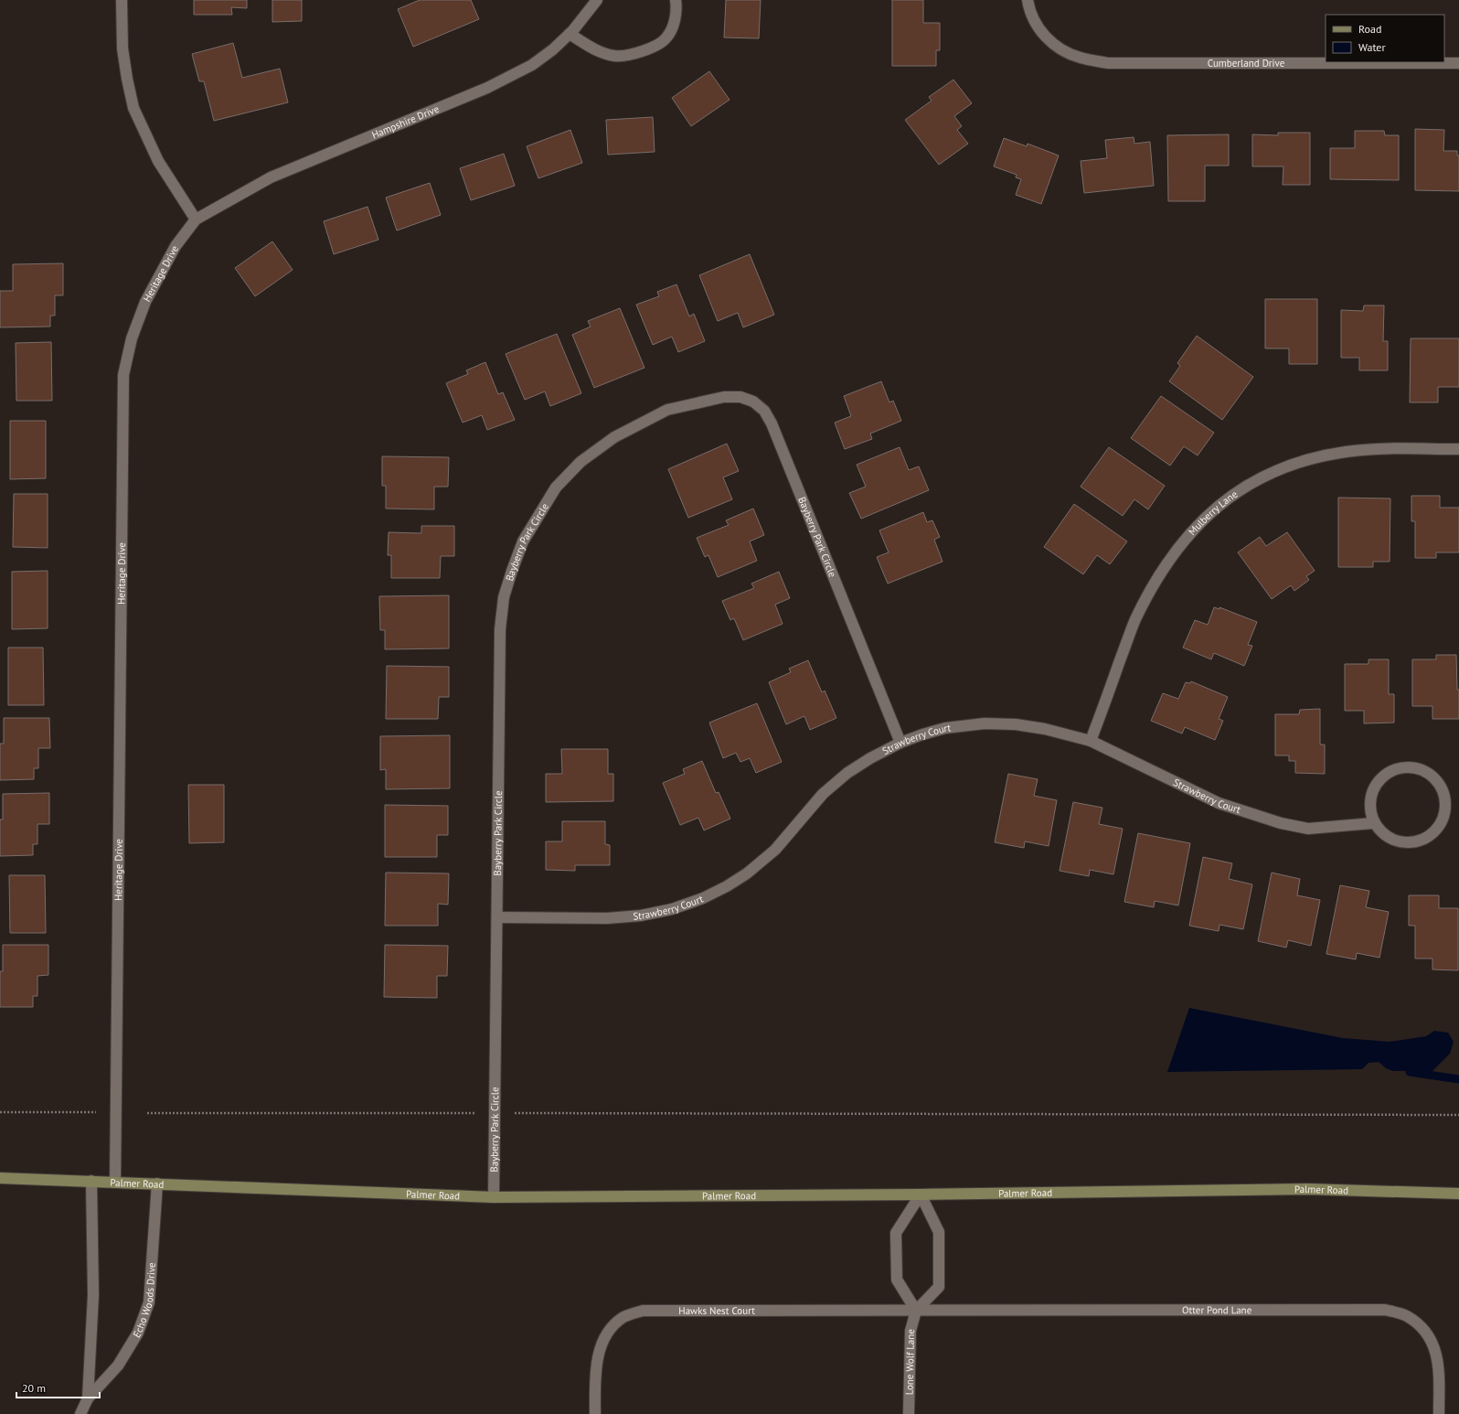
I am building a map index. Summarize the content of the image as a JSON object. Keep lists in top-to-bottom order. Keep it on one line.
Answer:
{"streets":{"street":["Cumberland Drive","Hampshire Drive","Heritage Drive","Mulberry Lane","Bayberry Park Circle","Strawberry Court","Palmer Road","Echo Woods Drive","Otter Pond Lane","Hawks Nest Court","Lone Wolf Lane"]},"crossings":[["Hampshire Drive","Heritage Drive"],["Heritage Drive","Palmer Road"],["Mulberry Lane","Strawberry Court"],["Bayberry Park Circle","Strawberry Court"],["Bayberry Park Circle","Palmer Road"],["Palmer Road","Echo Woods Drive"],["Palmer Road","Lone Wolf Lane"],["Otter Pond Lane","Hawks Nest Court"],["Otter Pond Lane","Lone Wolf Lane"],["Hawks Nest Court","Lone Wolf Lane"]],"legend":["Road","Water"],"scale_bar":"20 m"}
